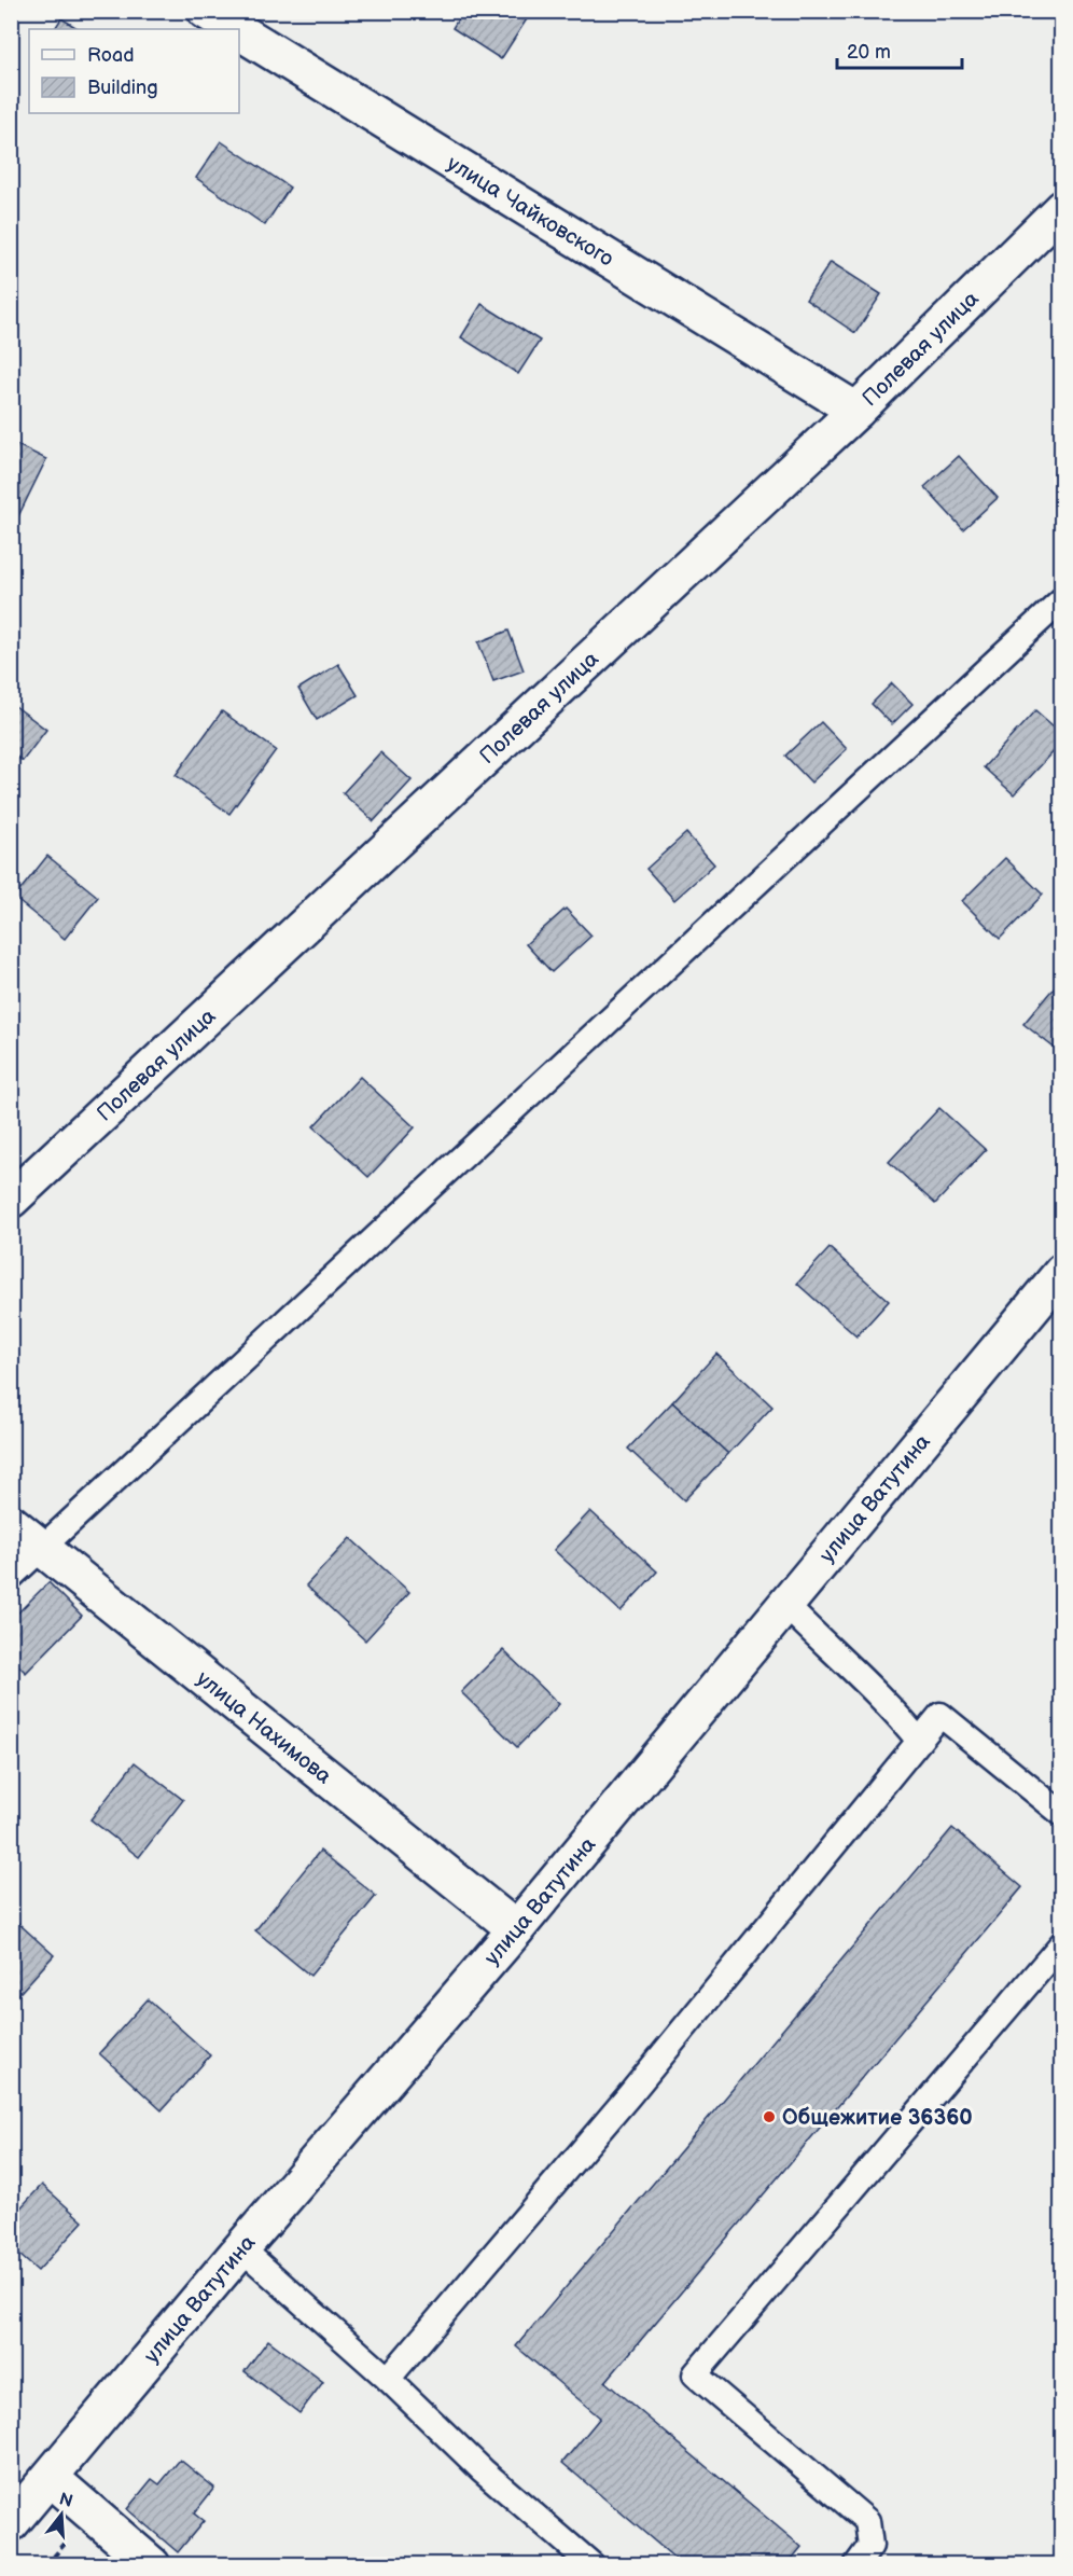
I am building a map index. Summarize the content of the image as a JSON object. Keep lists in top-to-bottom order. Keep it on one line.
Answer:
{"streets":{"street":["улица Чайковского","Полевая улица","улица Ватутина","улица Нахимова"]},"crossings":[["улица Чайковского","Полевая улица"],["улица Ватутина","улица Нахимова"]],"places":["Общежитие 36360"],"legend":["Road","Building"],"scale_bar":"20 m","north":"top"}
